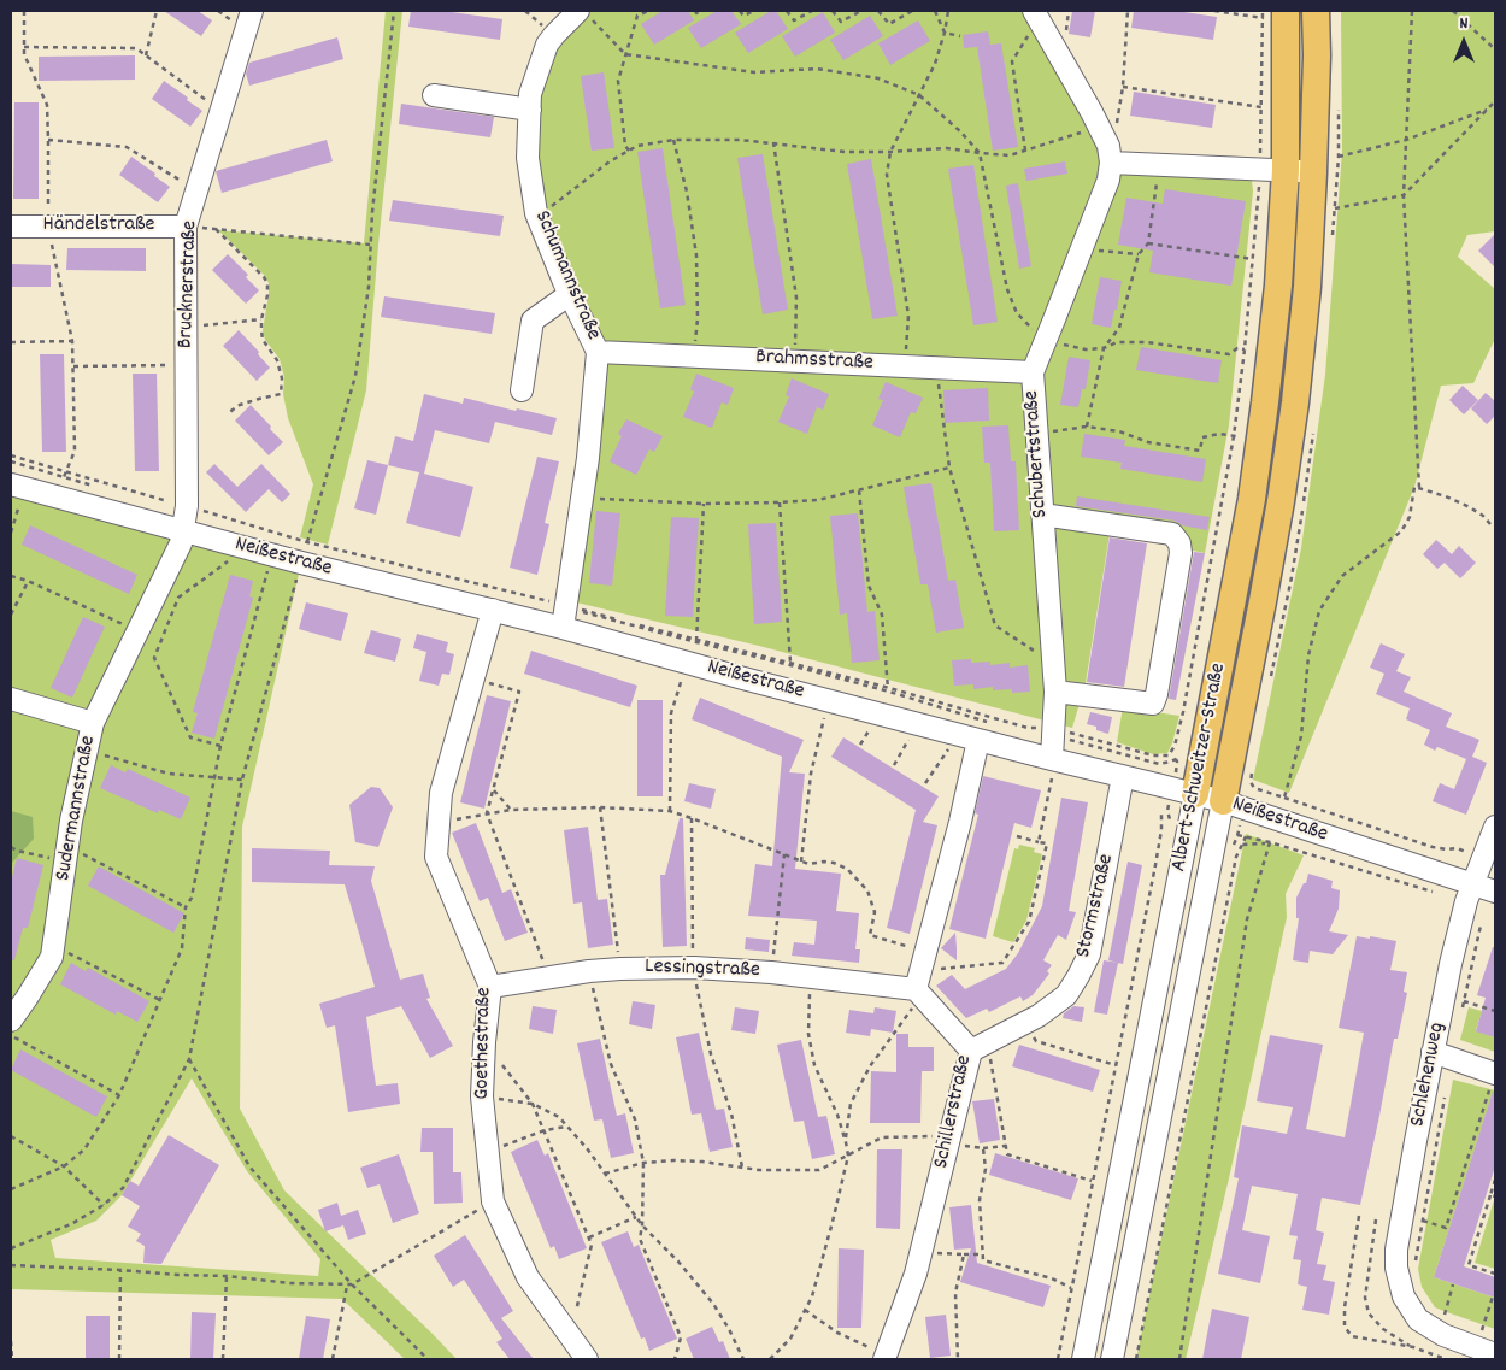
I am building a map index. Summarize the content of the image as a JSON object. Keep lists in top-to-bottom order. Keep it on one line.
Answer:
{"streets":{"main road":["Albert-Schweitzer-Straße"],"street":["Händelstraße","Schumannstraße","Brucknerstraße","Brahmsstraße","Schubertstraße","Neißestraße","Sudermannstraße","Stormstraße","Lessingstraße","Goethestraße","Schlehenweg","Schillerstraße"]},"crossings":[["Händelstraße","Brucknerstraße"],["Schumannstraße","Brahmsstraße"],["Schumannstraße","Neißestraße"],["Brucknerstraße","Neißestraße"],["Brucknerstraße","Sudermannstraße"],["Brahmsstraße","Schubertstraße"],["Schubertstraße","Neißestraße"],["Neißestraße","Albert-Schweitzer-Straße"],["Neißestraße","Sudermannstraße"],["Neißestraße","Stormstraße"],["Neißestraße","Goethestraße"],["Neißestraße","Schlehenweg"],["Stormstraße","Schillerstraße"],["Lessingstraße","Goethestraße"],["Lessingstraße","Schillerstraße"]],"north":"top"}
